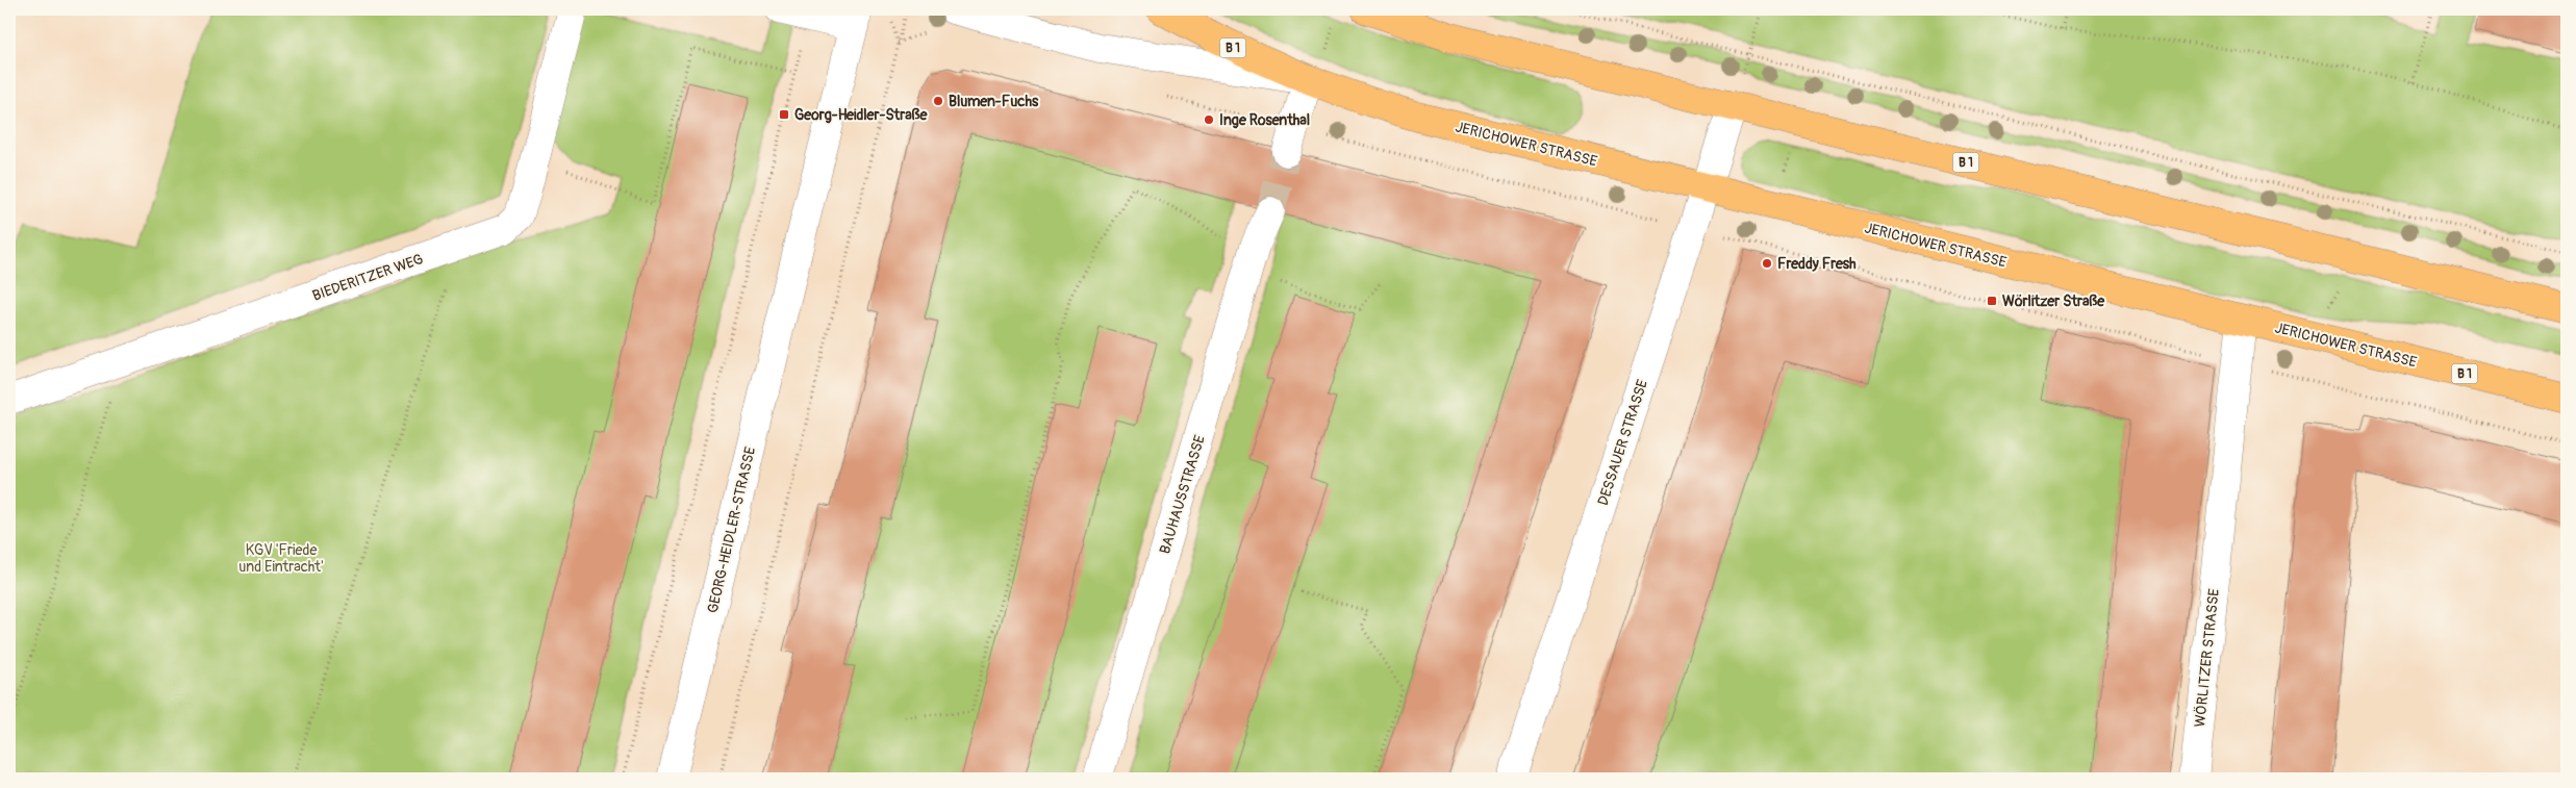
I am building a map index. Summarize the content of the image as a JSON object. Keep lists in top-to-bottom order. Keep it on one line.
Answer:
{"streets":{"main road":["B 1","JERICHOWER STRASSE"],"street":["BIEDERITZER WEG","DESSAUER STRASSE","BAUHAUSSTRASSE","GEORG-HEIDLER-STRASSE","WÖRLITZER STRASSE"]},"crossings":[["B 1","DESSAUER STRASSE"],["JERICHOWER STRASSE","DESSAUER STRASSE"],["JERICHOWER STRASSE","WÖRLITZER STRASSE"]],"parks":["KGV 'Friede und Eintracht'"],"places":{"other":["Blumen-Fuchs","Inge Rosenthal","Freddy Fresh"],"transit":["Georg-Heidler-Straße","Wörlitzer Straße"]}}
